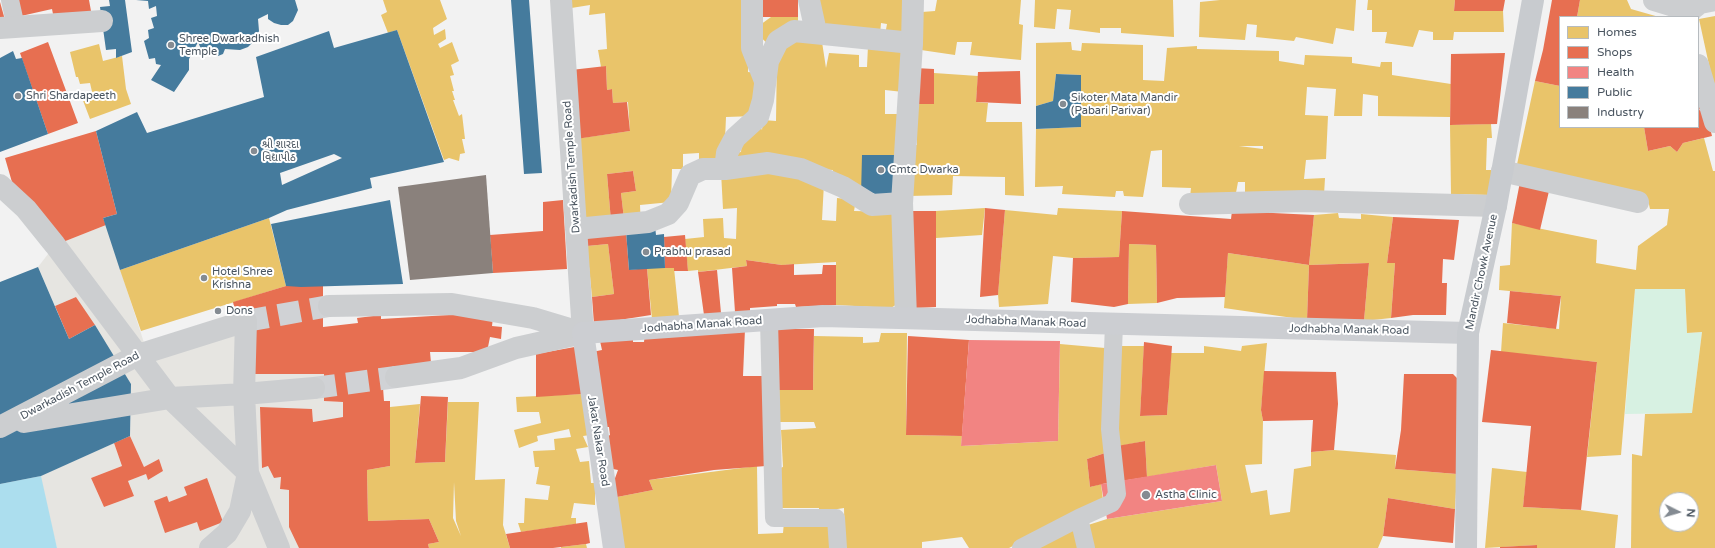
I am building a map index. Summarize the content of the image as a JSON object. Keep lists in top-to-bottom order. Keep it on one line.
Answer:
{"streets":{"main road":["Mandir Chowk Avenue","Jodhabha Manak Road","Jakat Nakar Road"],"street":["Dwarkadish Temple Road"]},"crossings":[["Dwarkadish Temple Road","Jodhabha Manak Road"],["Dwarkadish Temple Road","Jakat Nakar Road"],["Mandir Chowk Avenue","Jodhabha Manak Road"],["Jodhabha Manak Road","Jakat Nakar Road"]],"places":["Shree Dwarkadhish Temple","Shri Shardapeeth","Sikoter Mata Mandir (Pabari Parivar)","શ્રી શારદા વિદ્યાપીઠ","Cmtc Dwarka","Prabhu prasad","Hotel Shree Krishna","Dons","Astha Clinic"],"legend":["Homes","Shops","Health","Public","Industry"],"north":"right"}
